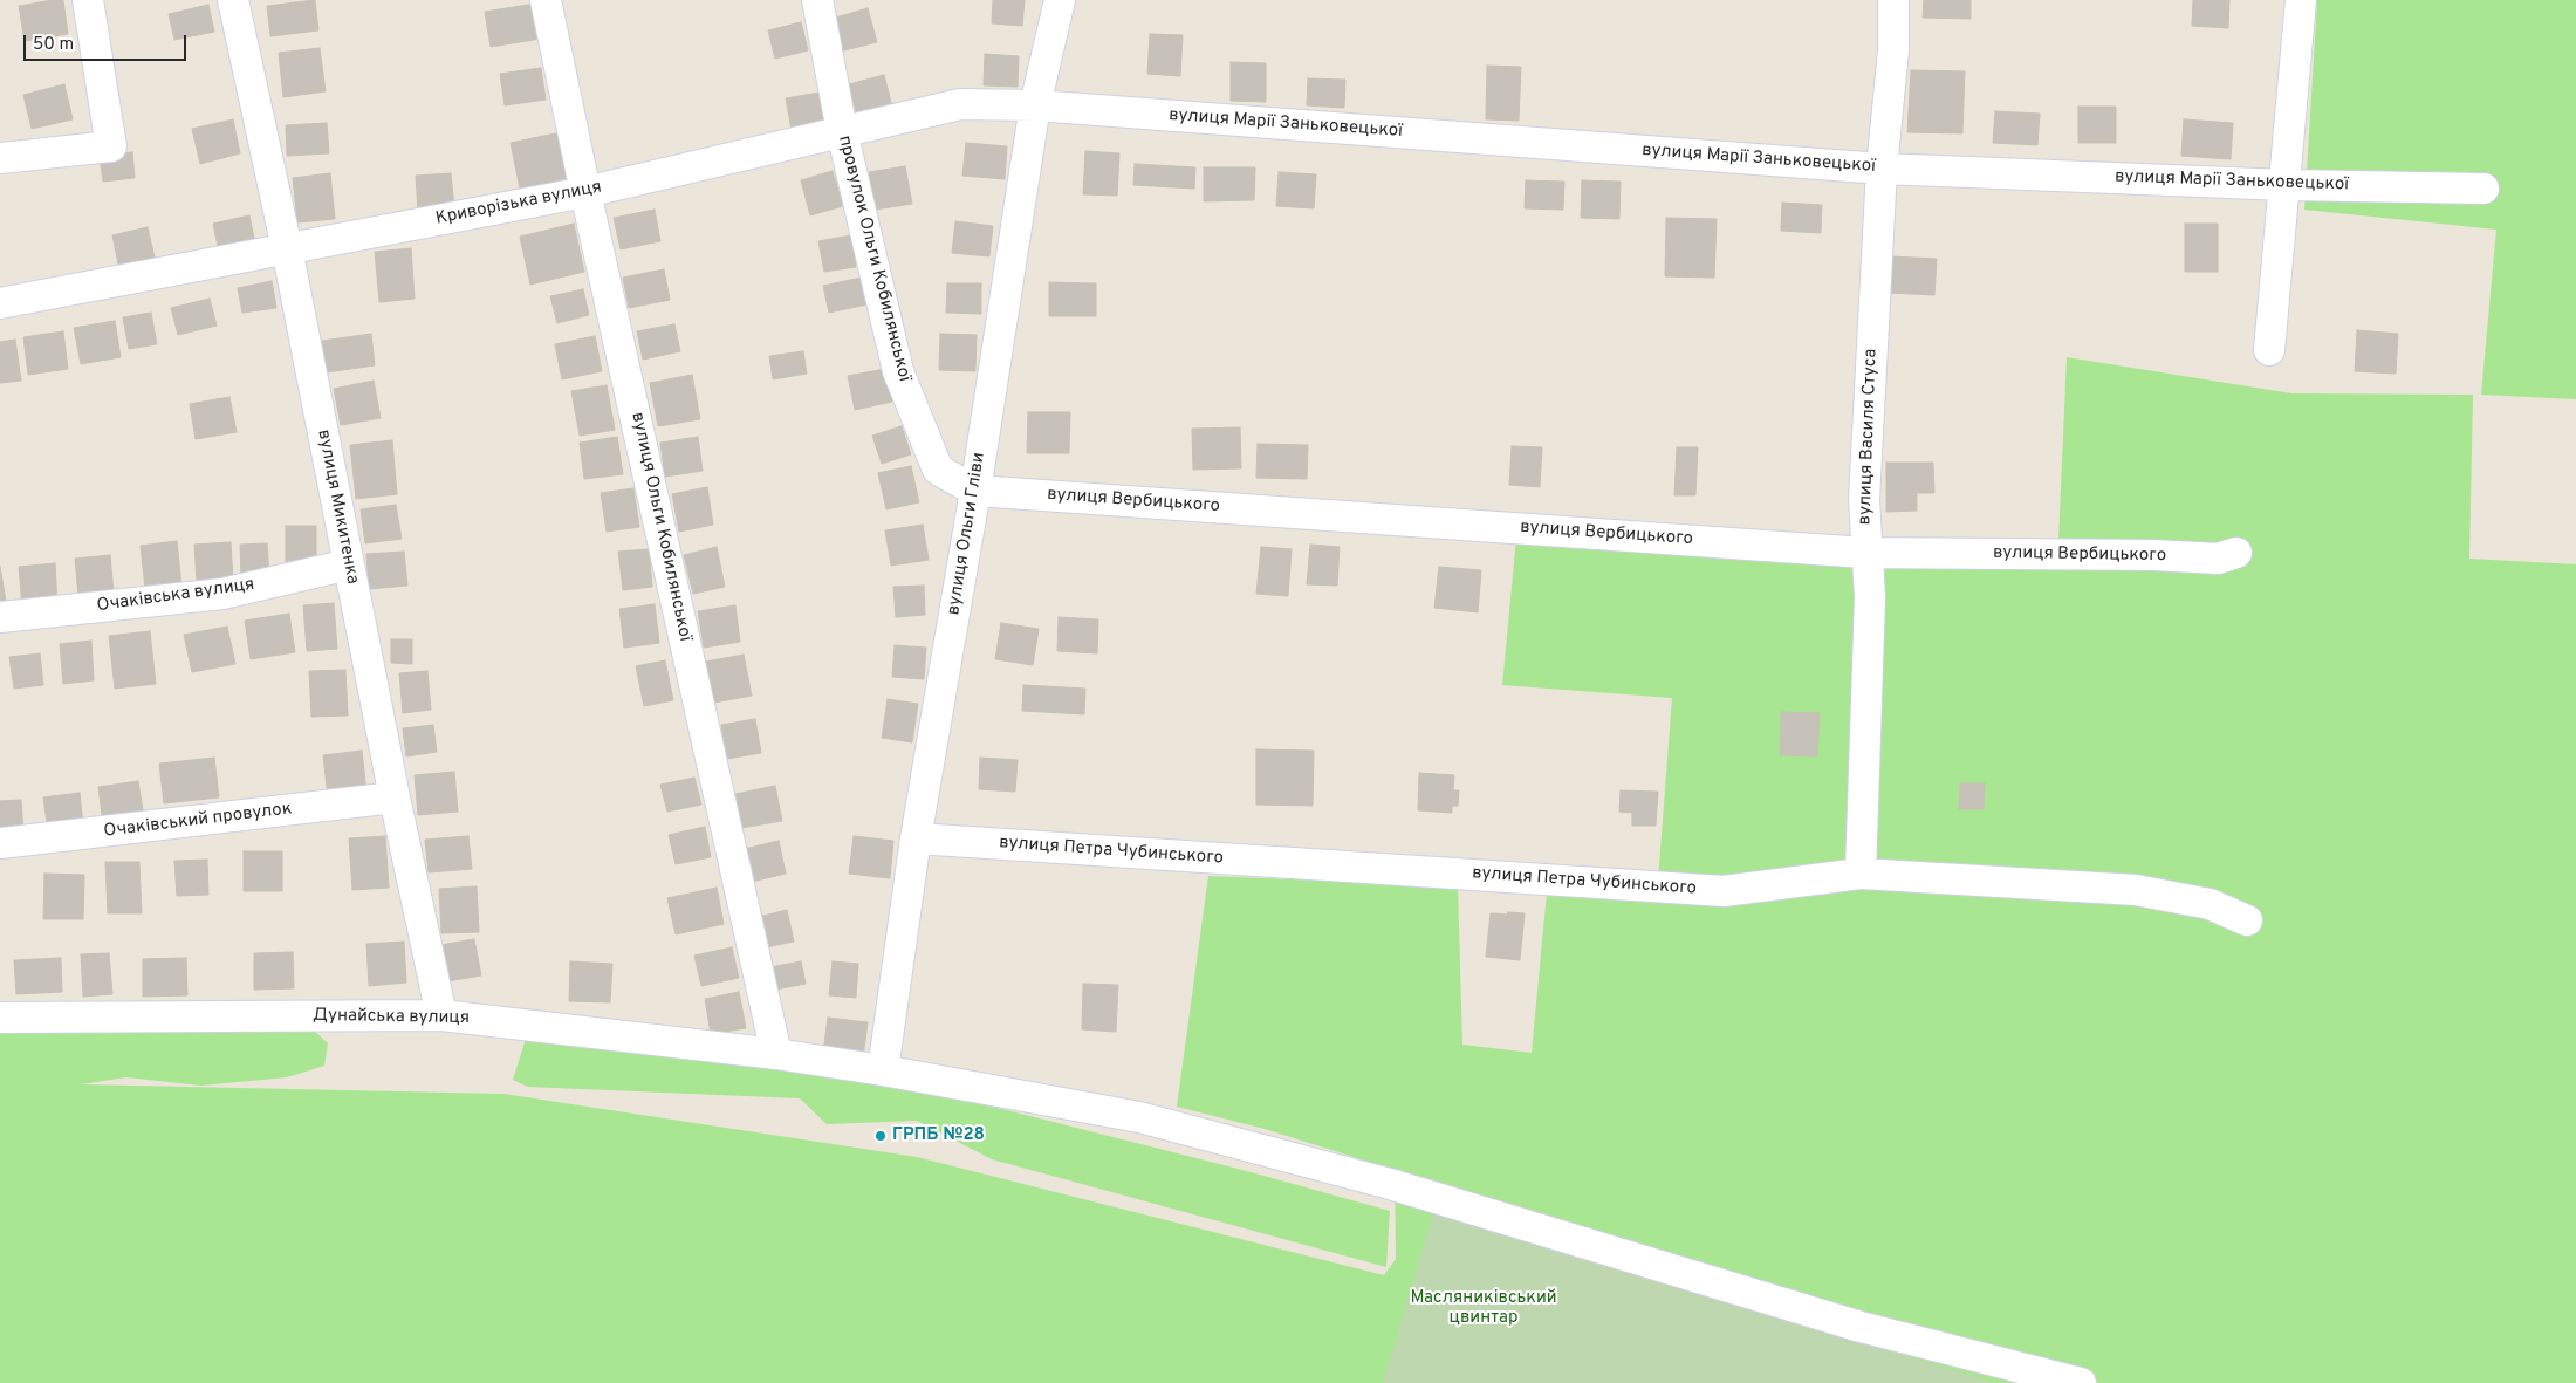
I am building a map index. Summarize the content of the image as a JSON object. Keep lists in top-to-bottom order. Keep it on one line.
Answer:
{"streets":{"street":["вулиця Марії Заньковецької","Криворізька вулиця","провулок Ольги Кобилянської","вулиця Василя Стуса","вулиця Вербицького","вулиця Микитенка","вулиця Ольги Кобилянської","вулиця Ольги Гліви","Очаківська вулиця","Очаківський провулок","вулиця Петра Чубинського","Дунайська вулиця"]},"crossings":[["вулиця Марії Заньковецької","Криворізька вулиця"],["вулиця Марії Заньковецької","вулиця Василя Стуса"],["вулиця Марії Заньковецької","вулиця Ольги Гліви"],["Криворізька вулиця","провулок Ольги Кобилянської"],["Криворізька вулиця","вулиця Микитенка"],["Криворізька вулиця","вулиця Ольги Кобилянської"],["Криворізька вулиця","вулиця Ольги Гліви"],["провулок Ольги Кобилянської","вулиця Вербицького"],["провулок Ольги Кобилянської","вулиця Ольги Гліви"],["вулиця Василя Стуса","вулиця Вербицького"],["вулиця Василя Стуса","вулиця Петра Чубинського"],["вулиця Вербицького","вулиця Ольги Гліви"],["вулиця Микитенка","Очаківська вулиця"],["вулиця Микитенка","Очаківський провулок"],["вулиця Микитенка","Дунайська вулиця"],["вулиця Ольги Кобилянської","Дунайська вулиця"],["вулиця Ольги Гліви","вулиця Петра Чубинського"],["вулиця Ольги Гліви","Дунайська вулиця"]],"parks":["Масляниківський цвинтар"],"places":["ГРПБ №28"],"scale_bar":"50 m"}
